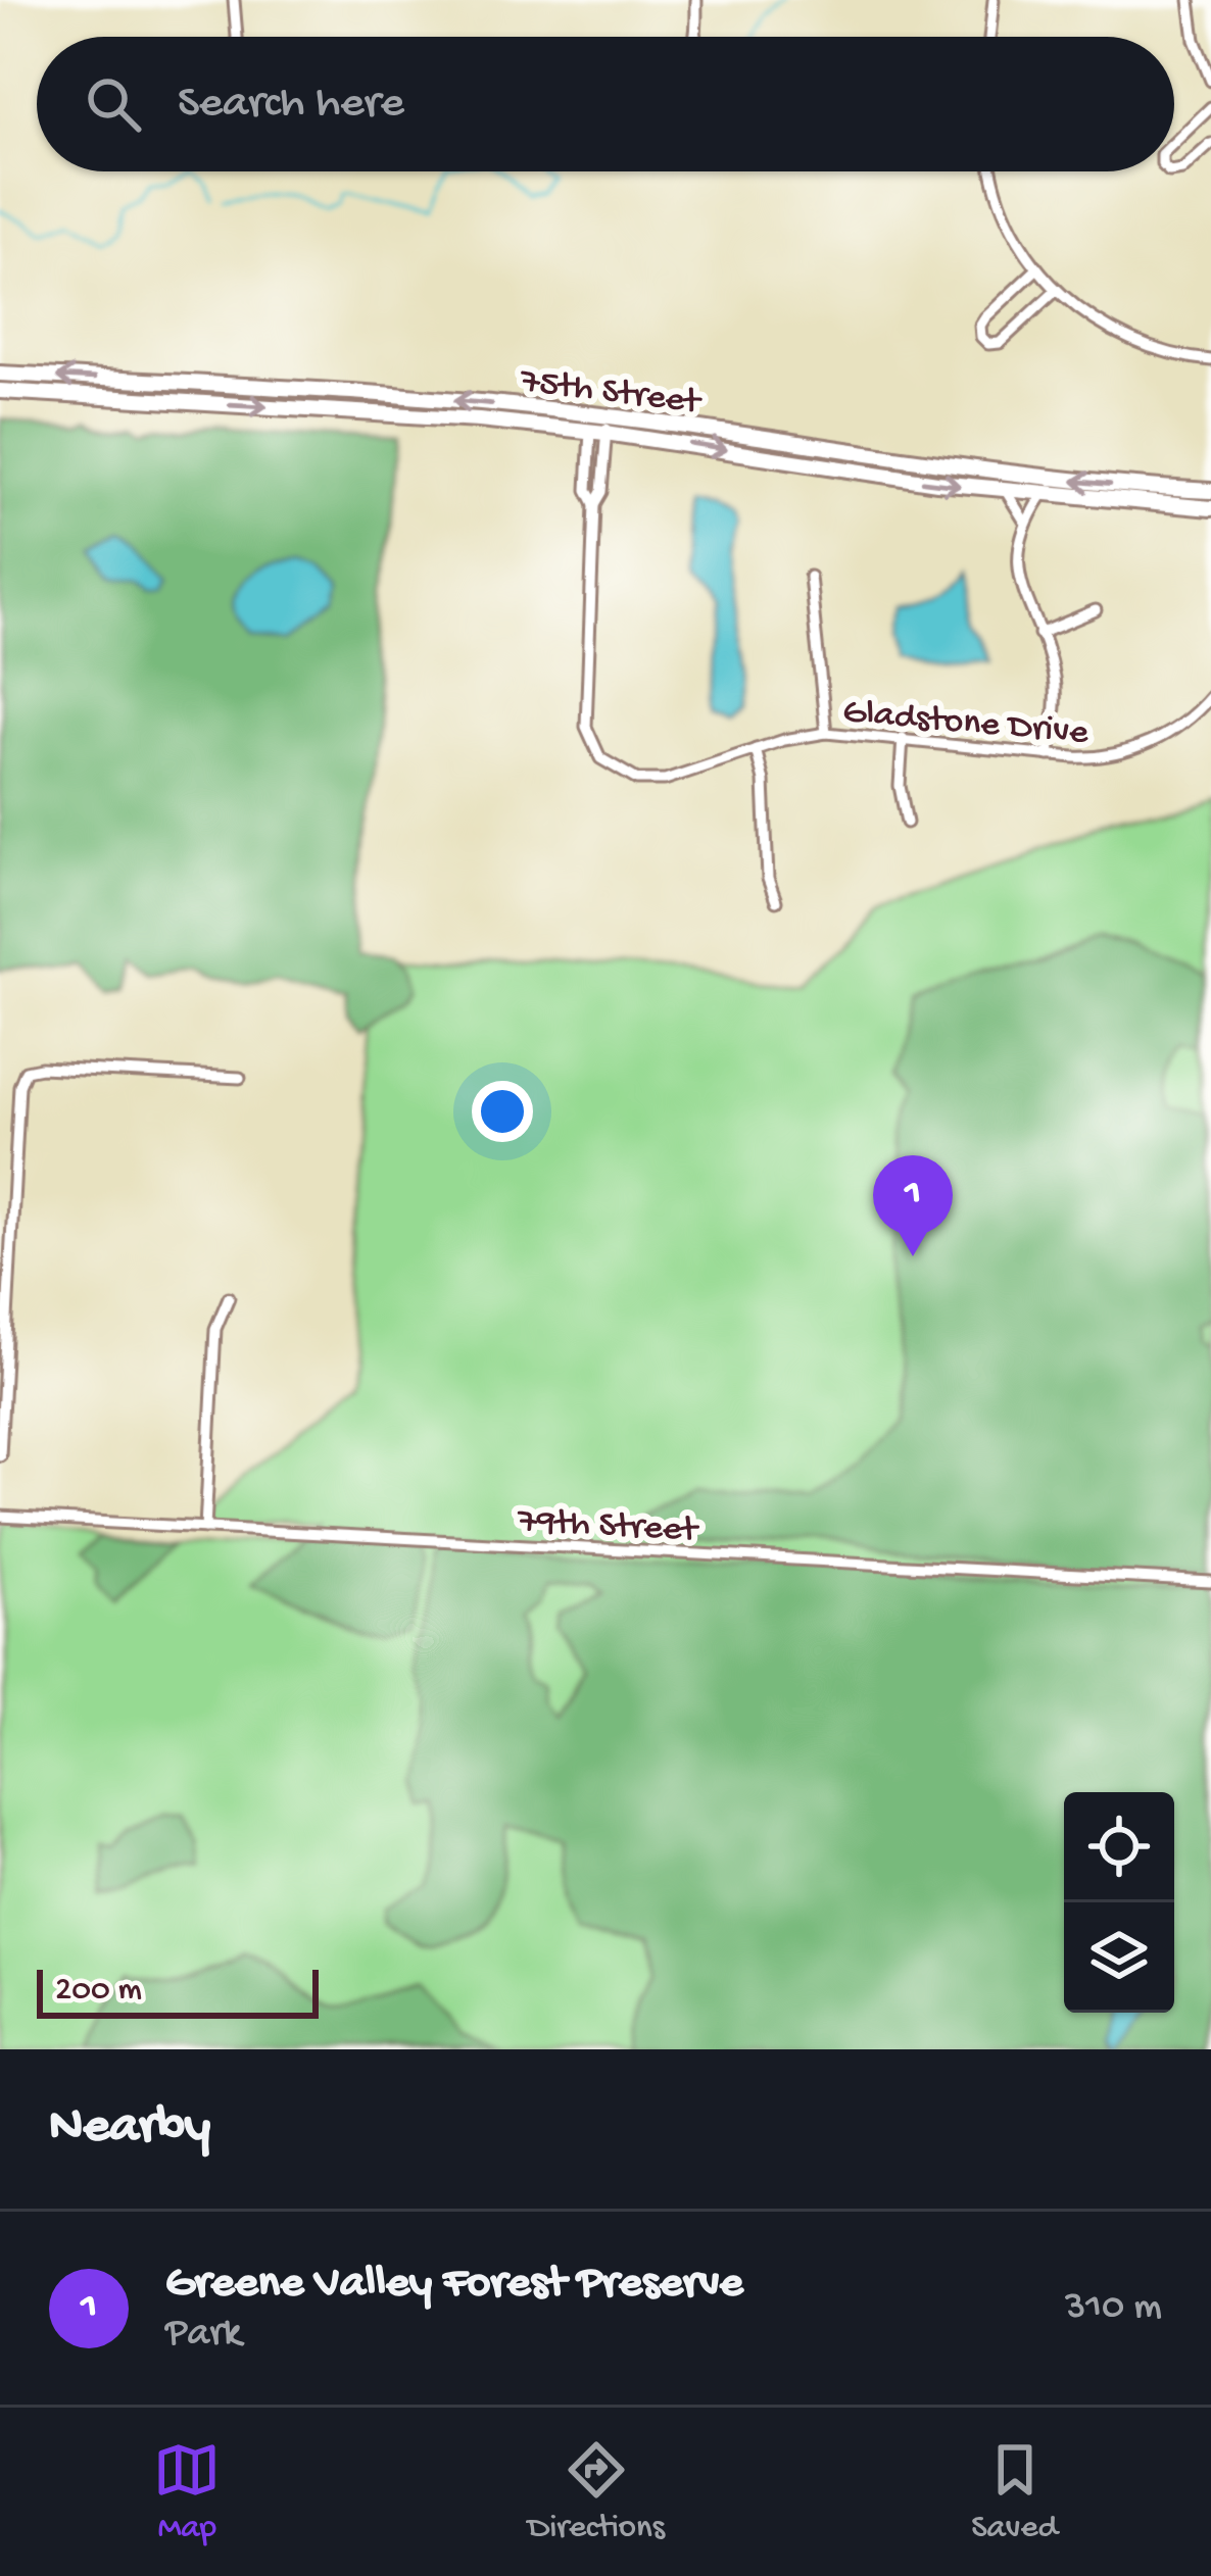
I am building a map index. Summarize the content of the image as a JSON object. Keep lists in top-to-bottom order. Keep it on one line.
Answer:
{"streets":{"main road":["75th Street"],"street":["Gladstone Drive","79th Street"]},"crossings":[["75th Street","Gladstone Drive"]],"scale_bar":"200 m","page":{"search":"Search here","pins":"1","scale":"200 m","heading":"Nearby","list":[{"mark":"1","name":"Greene Valley Forest Preserve","note":"Park","value":"310 m"}],"nav":["Map","Directions","Saved"]}}
